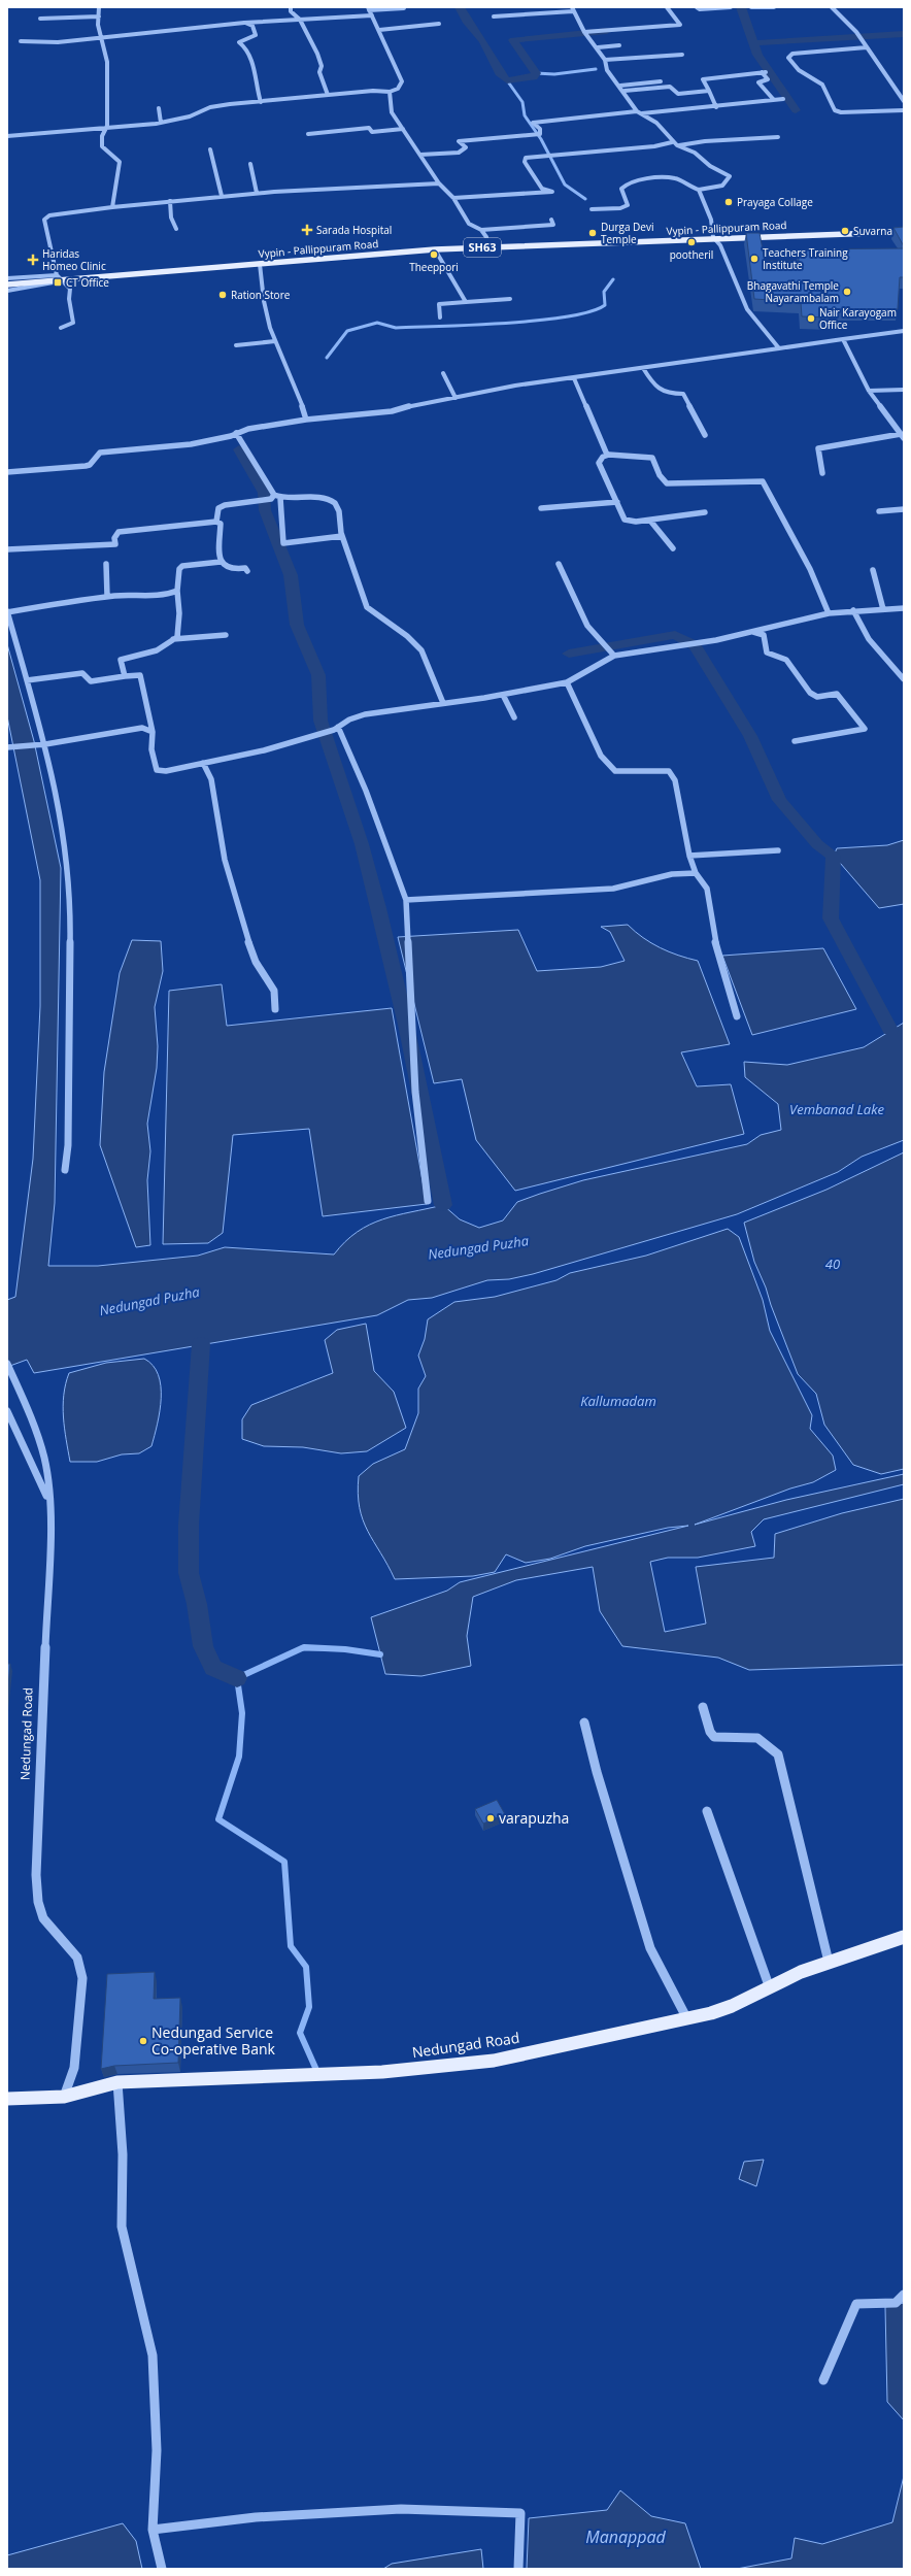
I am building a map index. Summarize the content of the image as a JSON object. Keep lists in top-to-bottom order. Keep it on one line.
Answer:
{"streets":{"main road":["Vypin - Pallippuram Road","SH63","Nedungad Road"]},"water":["Vembanad Lake","Nedungad Puzha","40","Kallumadam","Manappad"],"places":{"other":["Prayaga Collage","Suvarna","Durga Devi Temple","pootheril","Theeppori","Teachers Training Institute","Bhagavathi Temple Nayarambalam","Ration Store","Nair Karayogam Office","varapuzha","Nedungad Service Co-operative Bank"],"health":["Sarada Hospital","Haridas Homeo Clinic"],"transit":["CT Office"]}}
